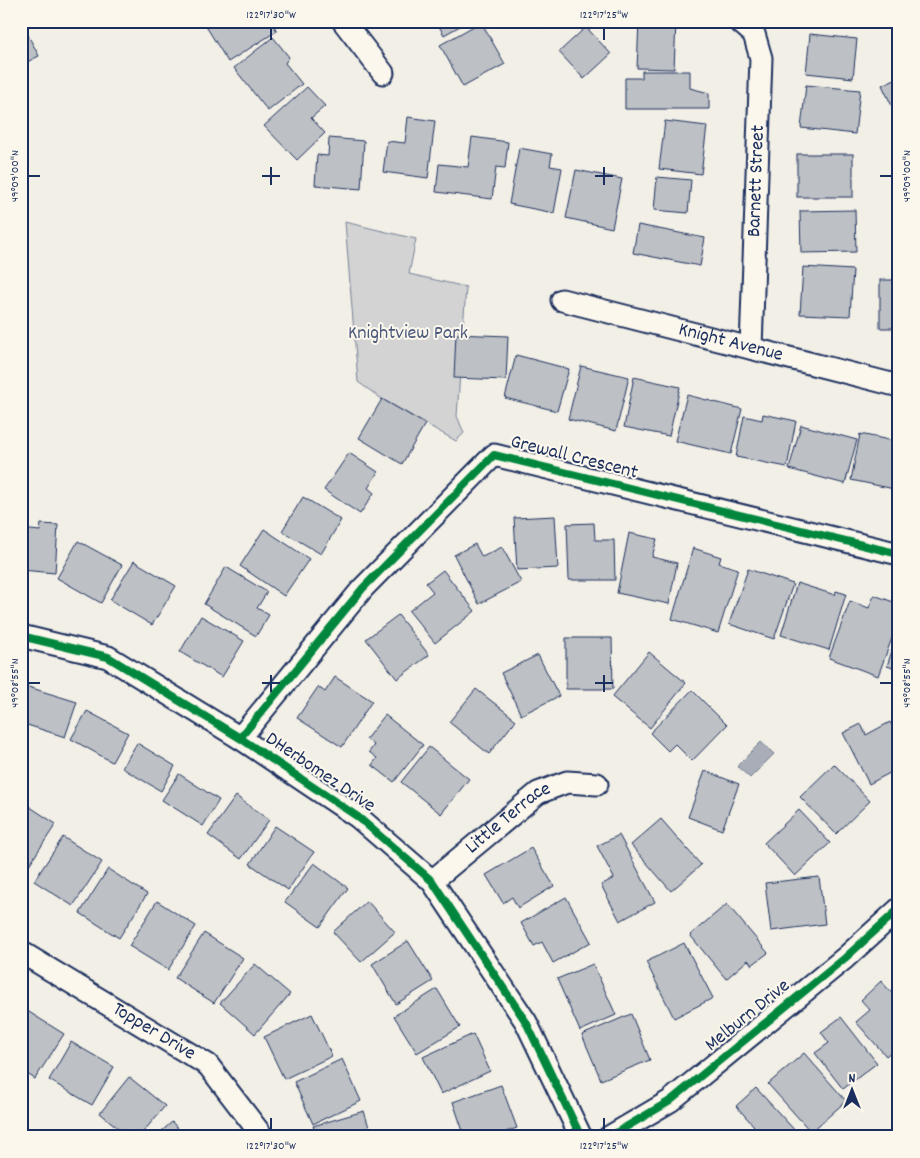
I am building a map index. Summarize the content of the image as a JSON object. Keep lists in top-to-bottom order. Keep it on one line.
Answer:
{"streets":{"street":["Barnett Street","Knight Avenue","Grewall Crescent","DHerbomez Drive","Little Terrace","Melburn Drive","Topper Drive"]},"crossings":[["Barnett Street","Knight Avenue"],["Grewall Crescent","DHerbomez Drive"],["DHerbomez Drive","Little Terrace"]],"parks":["Knightview Park"],"north":"top","coordinates":["122°17'30\"W","122°17'25\"W","49°09'00\"N","49°08'55\"N"]}
